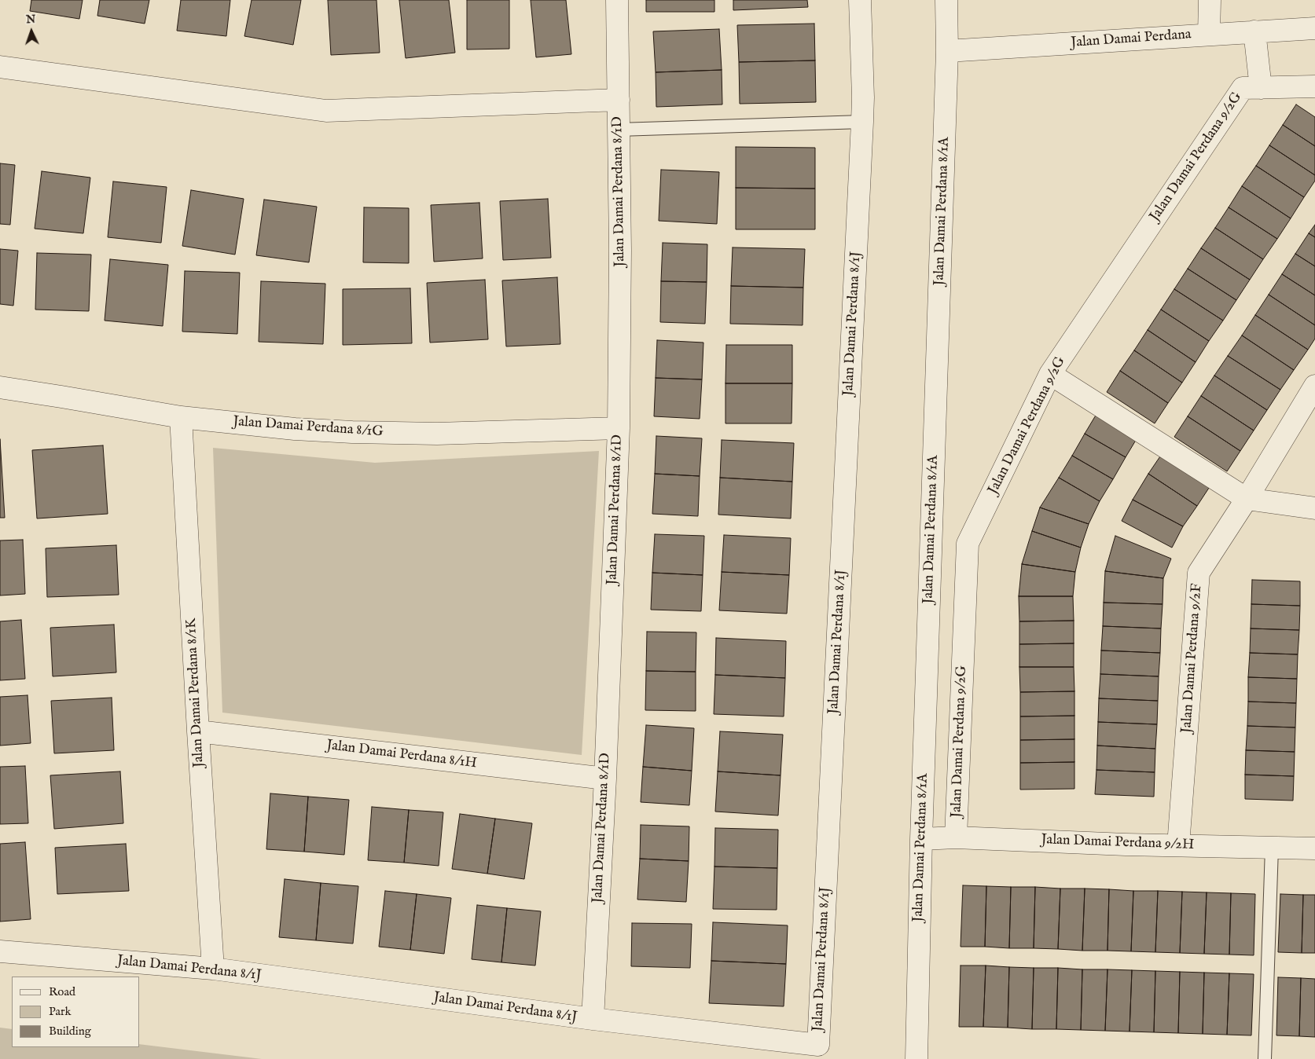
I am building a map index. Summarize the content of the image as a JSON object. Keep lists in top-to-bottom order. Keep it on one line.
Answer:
{"streets":{"street":["Jalan Damai Perdana","Jalan Damai Perdana 9/2G","Jalan Damai Perdana 8/1D","Jalan Damai Perdana 8/1A","Jalan Damai Perdana 8/1J","Jalan Damai Perdana 8/1G","Jalan Damai Perdana 9/2F","Jalan Damai Perdana 8/1K","Jalan Damai Perdana 8/1H","Jalan Damai Perdana 9/2H"]},"crossings":[["Jalan Damai Perdana","Jalan Damai Perdana 8/1A"],["Jalan Damai Perdana 9/2G","Jalan Damai Perdana 9/2H"],["Jalan Damai Perdana 8/1D","Jalan Damai Perdana 8/1J"],["Jalan Damai Perdana 8/1D","Jalan Damai Perdana 8/1G"],["Jalan Damai Perdana 8/1D","Jalan Damai Perdana 8/1H"],["Jalan Damai Perdana 8/1A","Jalan Damai Perdana 9/2H"],["Jalan Damai Perdana 8/1J","Jalan Damai Perdana 8/1K"],["Jalan Damai Perdana 8/1G","Jalan Damai Perdana 8/1K"],["Jalan Damai Perdana 9/2F","Jalan Damai Perdana 9/2H"],["Jalan Damai Perdana 8/1K","Jalan Damai Perdana 8/1H"]],"legend":["Road","Park","Building"],"north":"top"}
